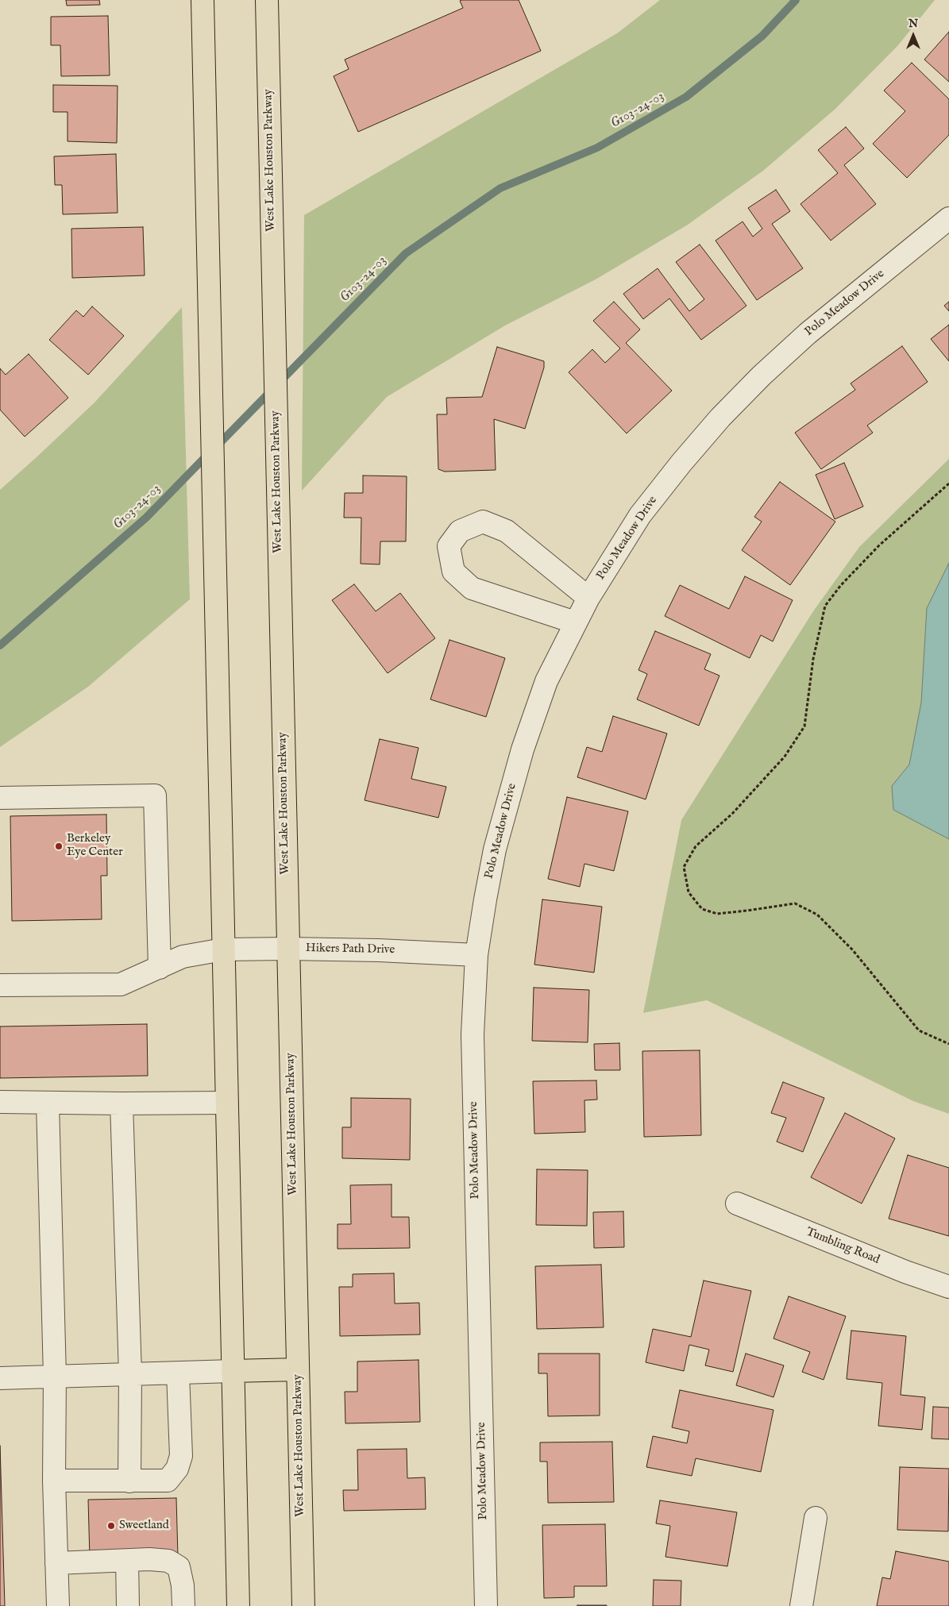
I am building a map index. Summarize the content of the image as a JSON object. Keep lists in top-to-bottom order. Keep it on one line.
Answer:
{"streets":{"main road":["West Lake Houston Parkway"],"street":["Polo Meadow Drive","Hikers Path Drive","Tumbling Road"]},"crossings":[["West Lake Houston Parkway","Hikers Path Drive"],["Polo Meadow Drive","Hikers Path Drive"]],"water":["G103-24-03"],"places":["Berkeley Eye Center","Sweetland"],"north":"top"}
